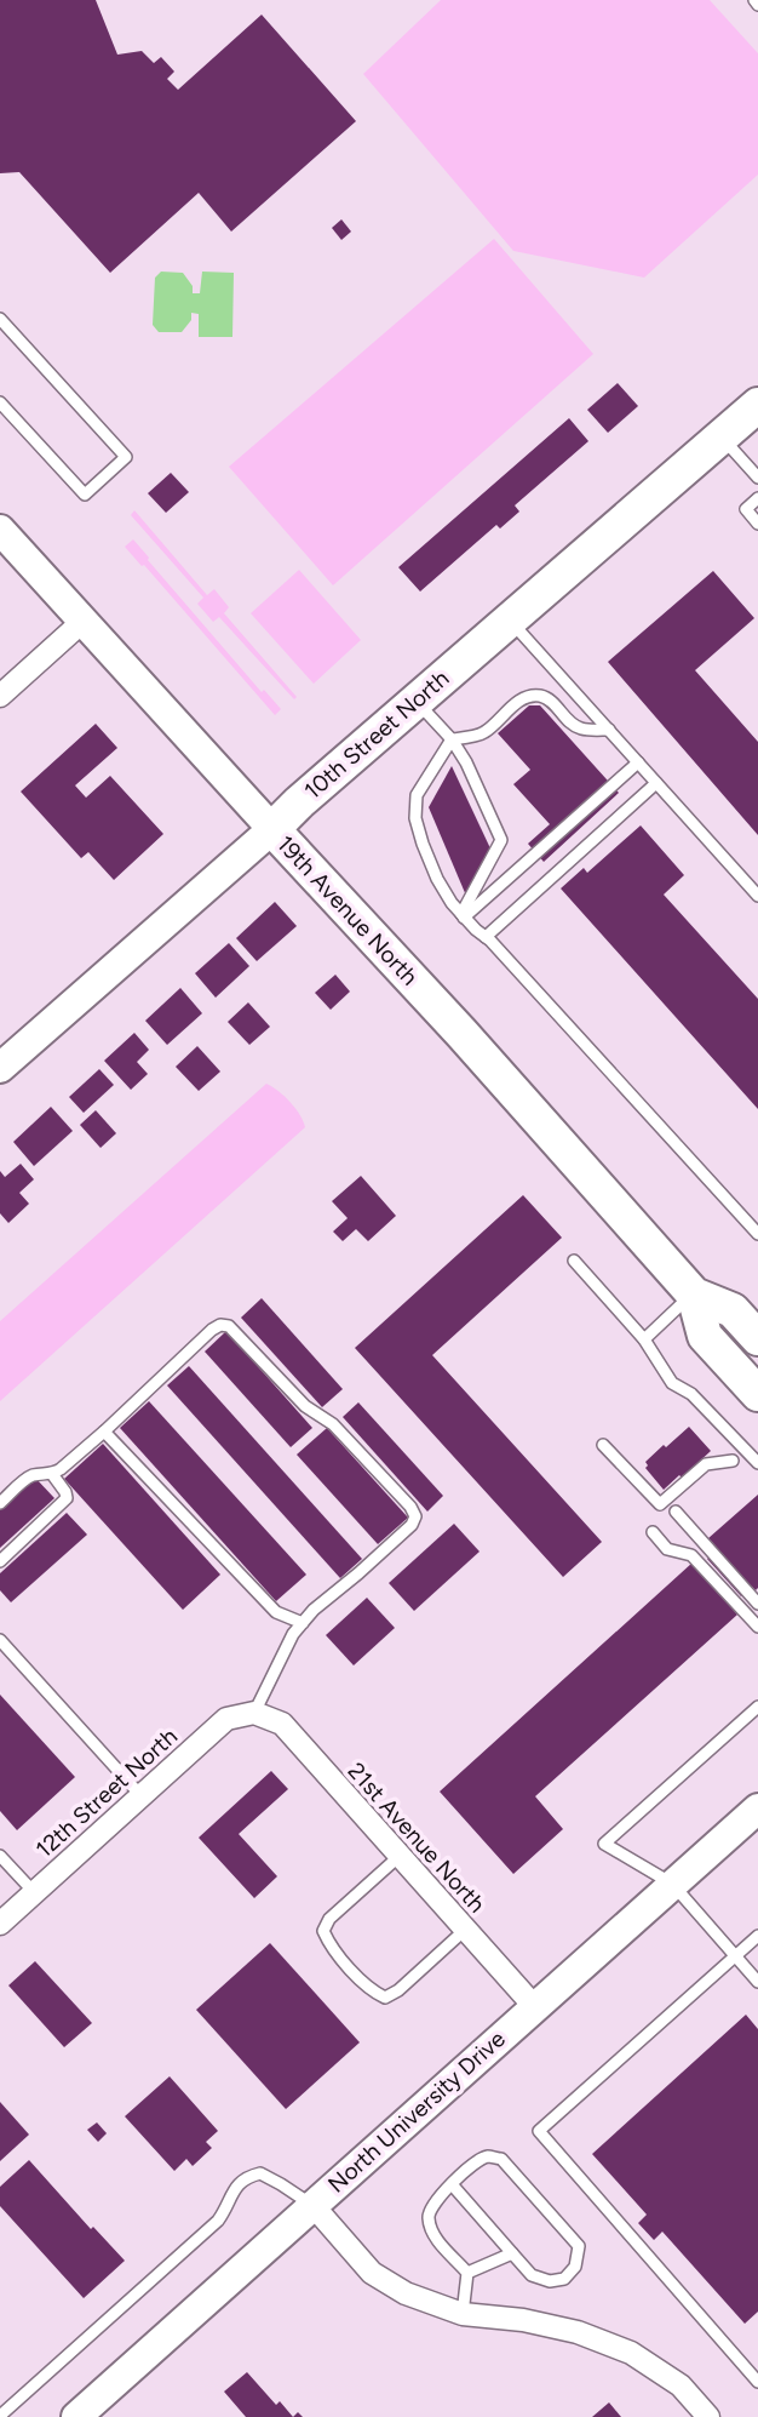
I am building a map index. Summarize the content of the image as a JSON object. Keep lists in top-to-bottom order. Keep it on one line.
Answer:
{"streets":{"main road":["10th Street North","19th Avenue North","North University Drive"],"street":["12th Street North","21st Avenue North"]},"crossings":[["10th Street North","19th Avenue North"],["12th Street North","21st Avenue North"],["21st Avenue North","North University Drive"]]}
